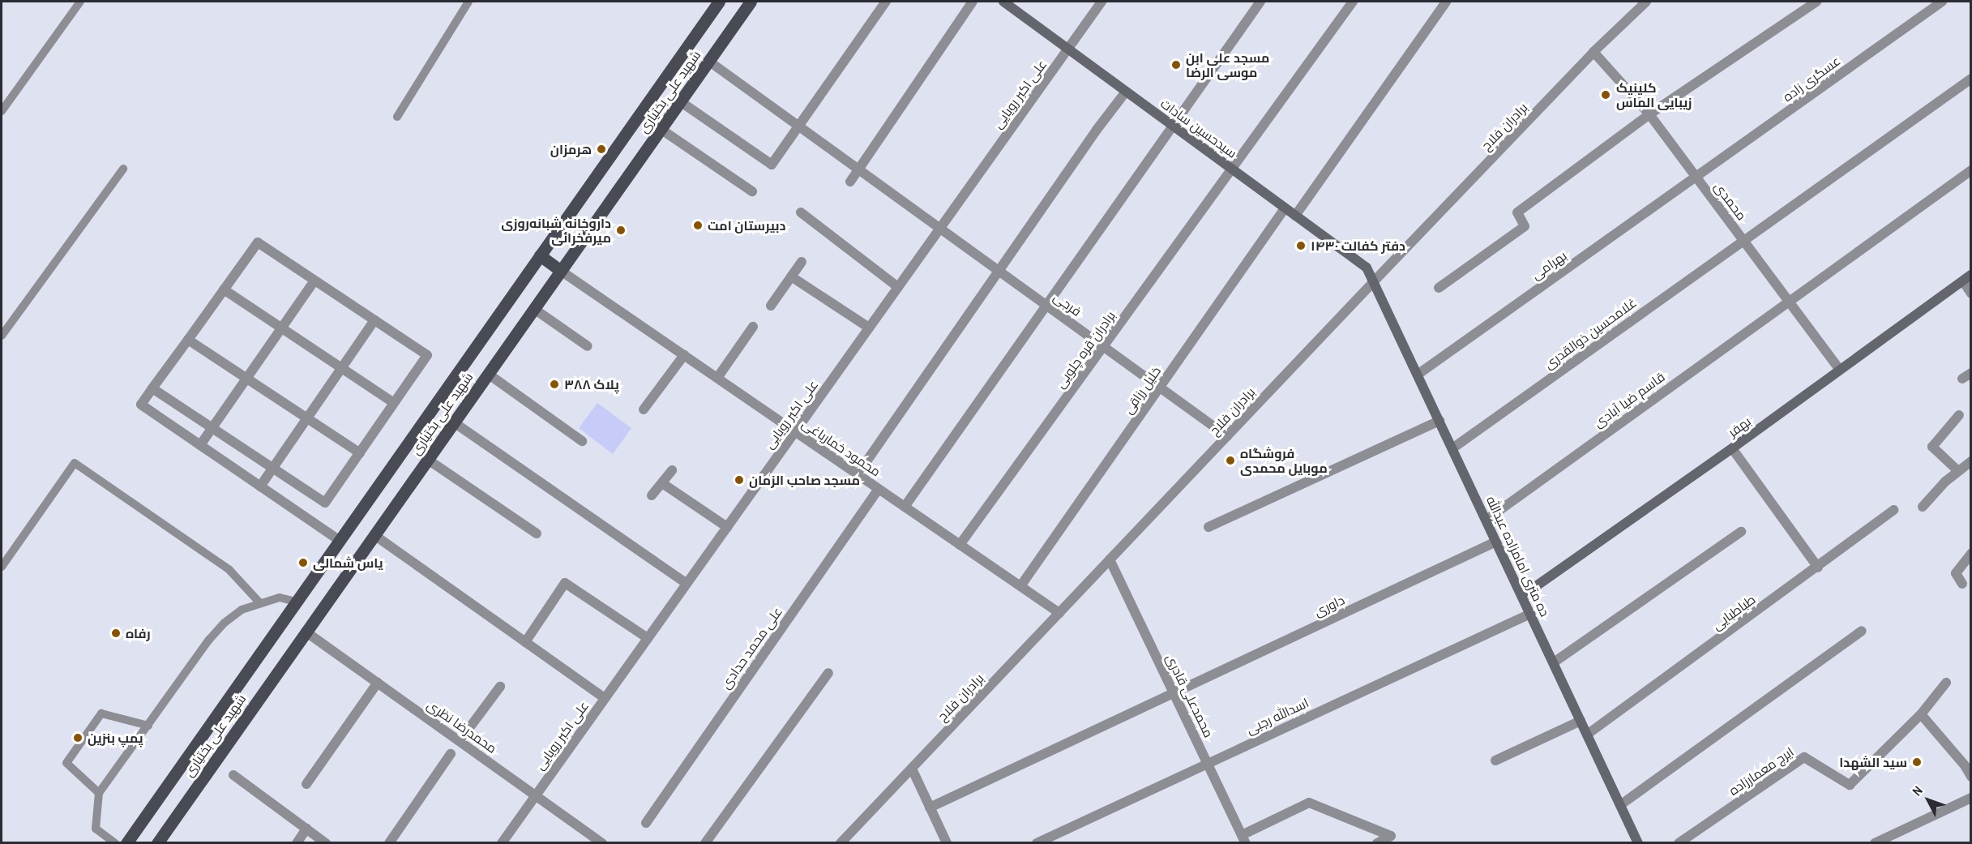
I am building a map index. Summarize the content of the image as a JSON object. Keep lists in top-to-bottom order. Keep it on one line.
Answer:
{"streets":{"main road":["شهید علی بختیاری","سیدحسین سادات","بهفر","ده متری امامزاده عبدالله"],"street":["عسگری زاده","علی اکبر رویایی","برادران فلاح","محمدی","بهرامی","فرجی","غلامحسین ذوالقدری","برادران قره چلویی","خلیل رزاقی","قاسم ضیا آبادی","محمود خمارباغی","داوری","طباطبایی","علی محمد حدادی","محمدعلی قادری","اسدالله رجبی","محمدرضا نظری","ایرج معمارزاده"]},"crossings":[["عسگری زاده","محمدی"],["عسگری زاده","بهرامی"],["شهید علی بختیاری","فرجی"],["شهید علی بختیاری","محمود خمارباغی"],["شهید علی بختیاری","محمدرضا نظری"],["علی اکبر رویایی","سیدحسین سادات"],["علی اکبر رویایی","فرجی"],["علی اکبر رویایی","محمود خمارباغی"],["علی اکبر رویایی","محمدرضا نظری"],["برادران فلاح","سیدحسین سادات"],["برادران فلاح","محمدی"],["برادران فلاح","فرجی"],["برادران فلاح","محمود خمارباغی"],["برادران فلاح","ده متری امامزاده عبدالله"],["برادران فلاح","محمدعلی قادری"],["سیدحسین سادات","برادران قره چلویی"],["سیدحسین سادات","خلیل رزاقی"],["سیدحسین سادات","ده متری امامزاده عبدالله"],["محمدی","بهرامی"],["محمدی","غلامحسین ذوالقدری"],["محمدی","قاسم ضیا آبادی"],["محمدی","بهفر"],["بهرامی","ده متری امامزاده عبدالله"],["فرجی","برادران قره چلویی"],["فرجی","خلیل رزاقی"],["غلامحسین ذوالقدری","ده متری امامزاده عبدالله"],["برادران قره چلویی","محمود خمارباغی"],["خلیل رزاقی","محمود خمارباغی"],["قاسم ضیا آبادی","ده متری امامزاده عبدالله"],["بهفر","ده متری امامزاده عبدالله"],["محمود خمارباغی","علی محمد حدادی"],["ده متری امامزاده عبدالله","داوری"],["ده متری امامزاده عبدالله","طباطبایی"],["ده متری امامزاده عبدالله","اسدالله رجبی"],["داوری","محمدعلی قادری"],["محمدعلی قادری","اسدالله رجبی"]],"places":["مسجد علی ابن موسی الرضا","کلینیک زیبایی الماس","هرمزان","دبیرستان امت","داروخانه شبانه‌روزی میرفخرائی","دفتر کفالت ۱۴۳۰","پلاک ۳۸۸","فروشگاه موبایل محمدی","مسجد صاحب الزمان","یاس شمالی","رفاه","پمپ بنزین","سید الشهدا"],"north":"top left"}
